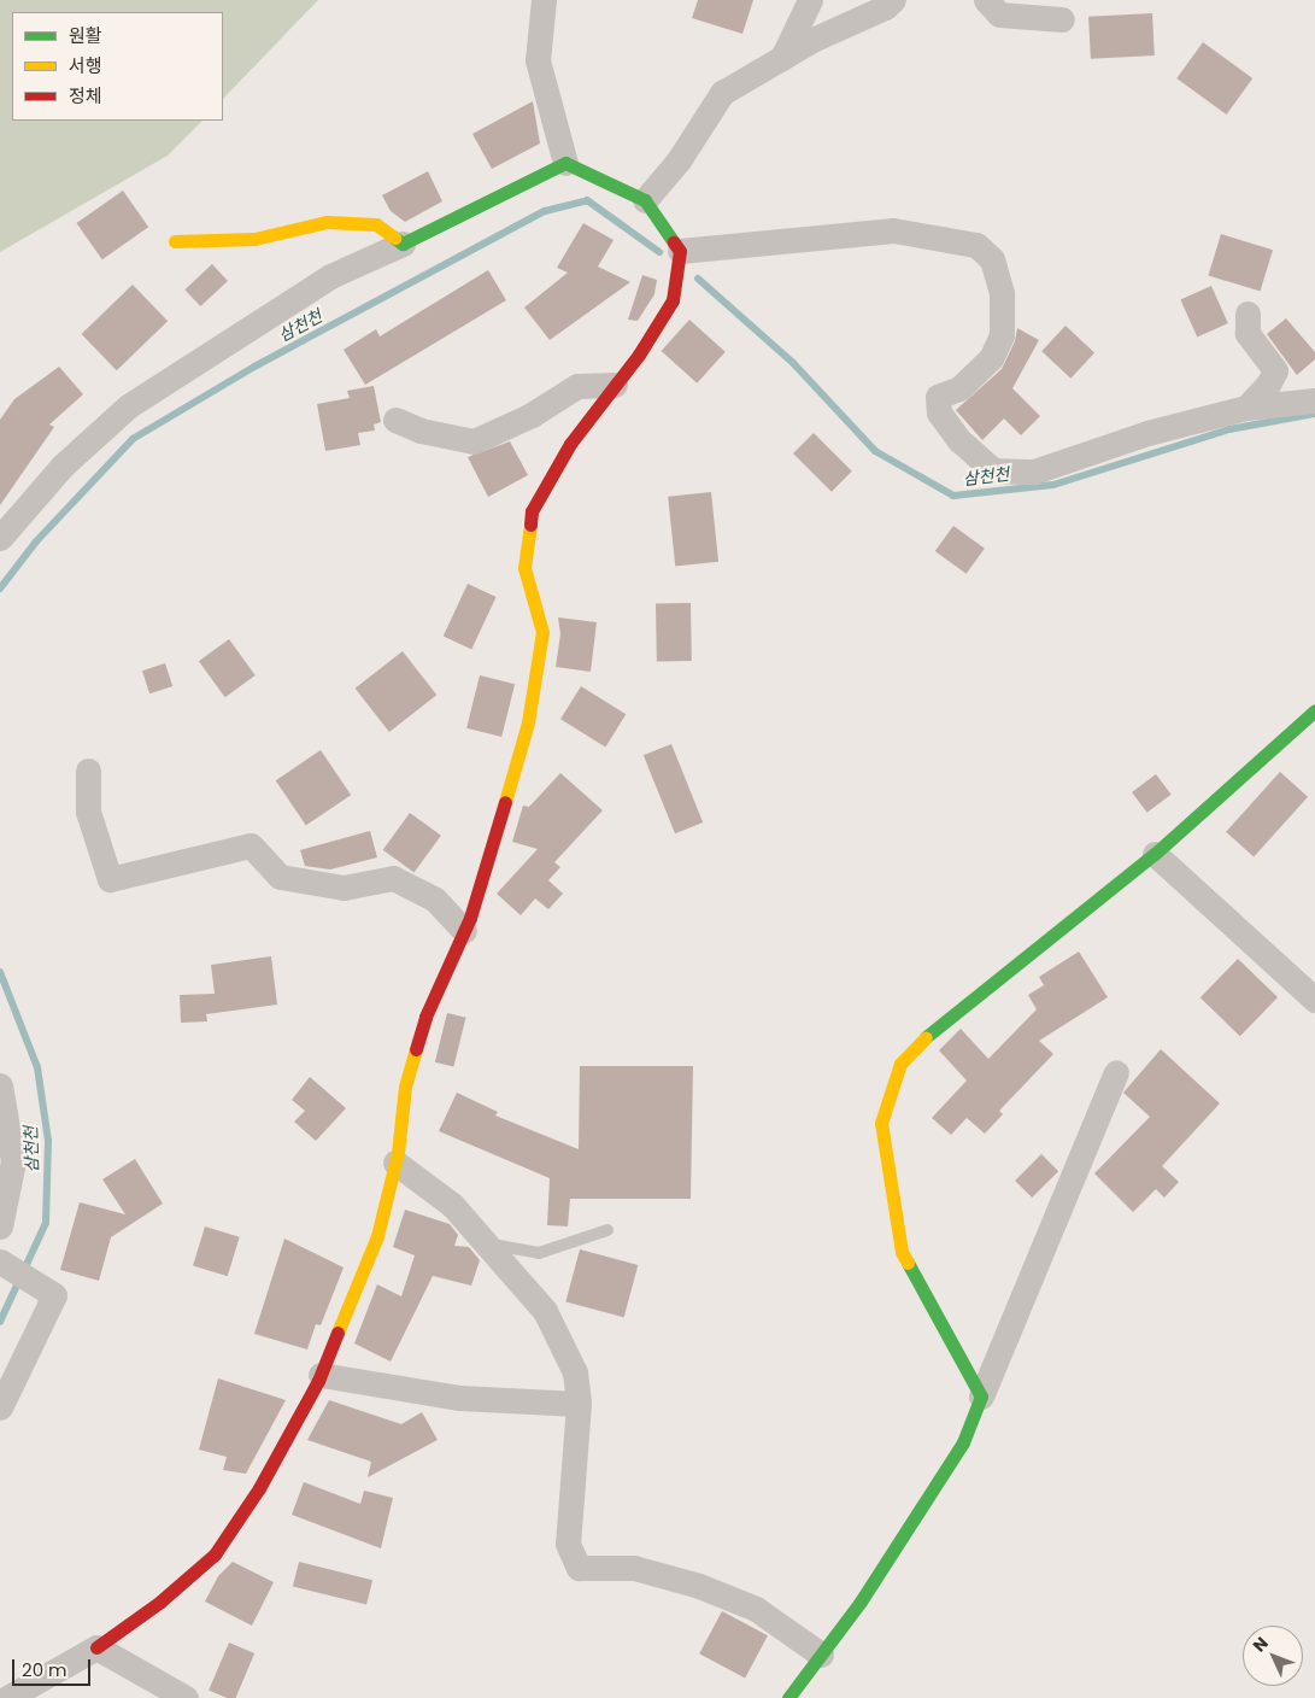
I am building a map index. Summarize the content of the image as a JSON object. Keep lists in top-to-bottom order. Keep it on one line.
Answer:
{"water":["삼천천"],"legend":["원활","서행","정체"],"scale_bar":"20 m","north":"top left"}
